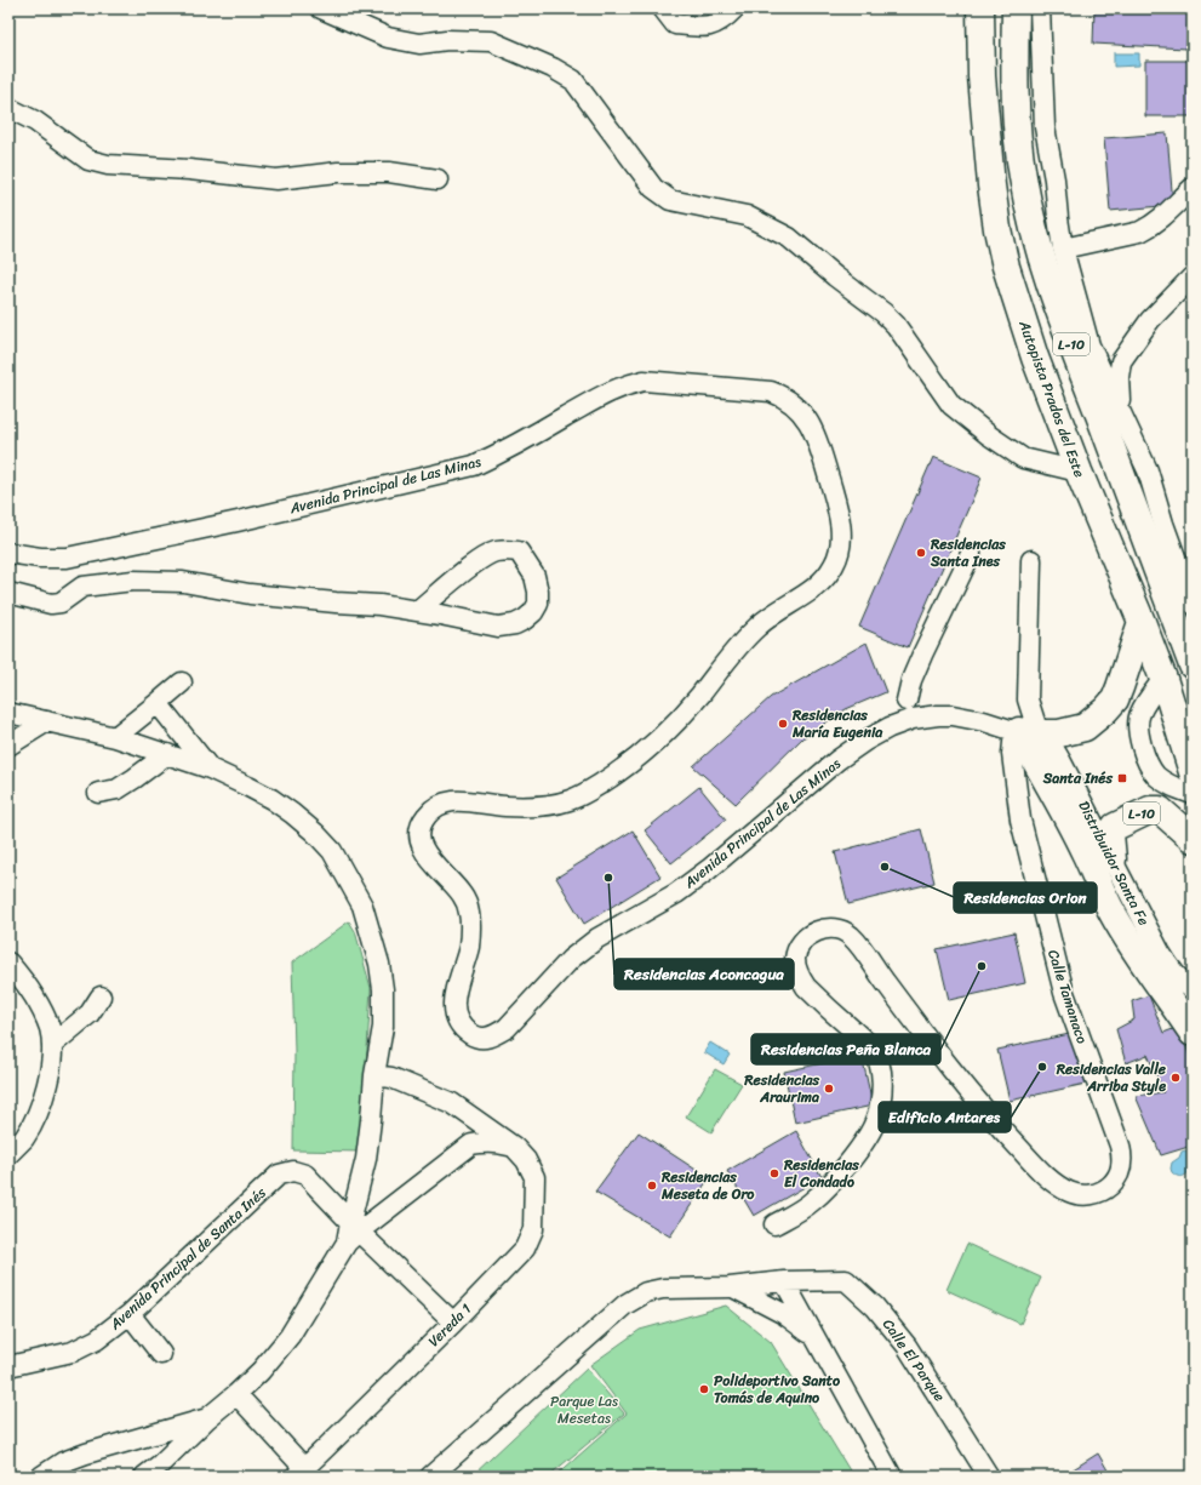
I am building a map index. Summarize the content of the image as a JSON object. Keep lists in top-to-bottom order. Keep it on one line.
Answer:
{"streets":{"highway":["L-10","Autopista Prados del Este"],"street":["Avenida Principal de Las Minas","Distribuidor Santa Fe","Calle Tamanaco","Avenida Principal de Santa Inés","Vereda 1","Calle El Parque"]},"crossings":[["L-10","Distribuidor Santa Fe"],["Avenida Principal de Las Minas","Distribuidor Santa Fe"],["Avenida Principal de Las Minas","Calle Tamanaco"],["Distribuidor Santa Fe","Calle Tamanaco"],["Avenida Principal de Santa Inés","Vereda 1"]],"parks":["Parque Las Mesetas"],"places":{"other":["Residencias Santa Ines","Residencias María Eugenia","Residencias Orion","Residencias Aconcagua","Residencias Peña Blanca","Edificio Antares","Residencias Valle Arriba Style","Residencias Araurima","Residencias El Condado","Residencias Meseta de Oro","Polideportivo Santo Tomás de Aquino"],"transit":["Santa Inés"]}}
